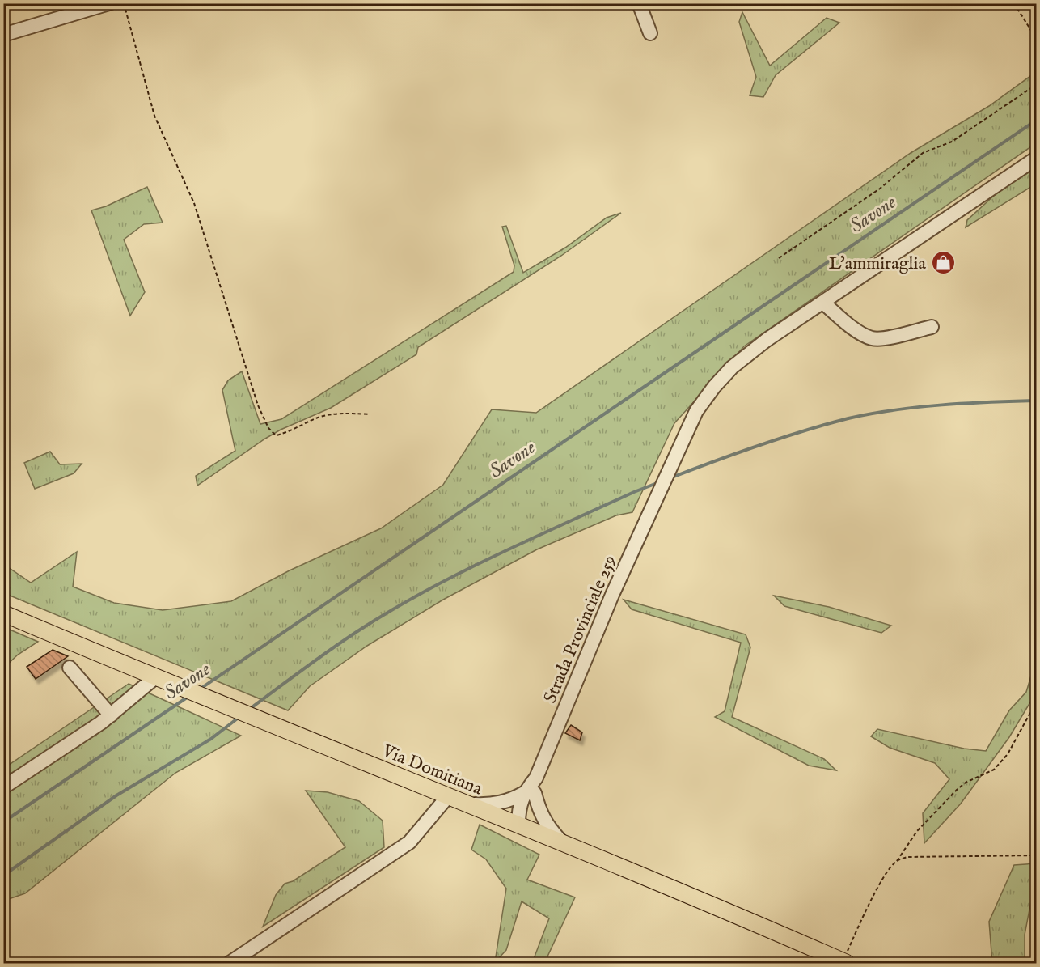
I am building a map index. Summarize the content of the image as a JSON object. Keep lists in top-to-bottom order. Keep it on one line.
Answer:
{"streets":{"main road":["Via Domitiana"],"street":["Strada Provinciale 259"]},"crossings":[["Strada Provinciale 259","Via Domitiana"]],"water":["Savone"],"places":{"shop":["L'ammiraglia"]}}
